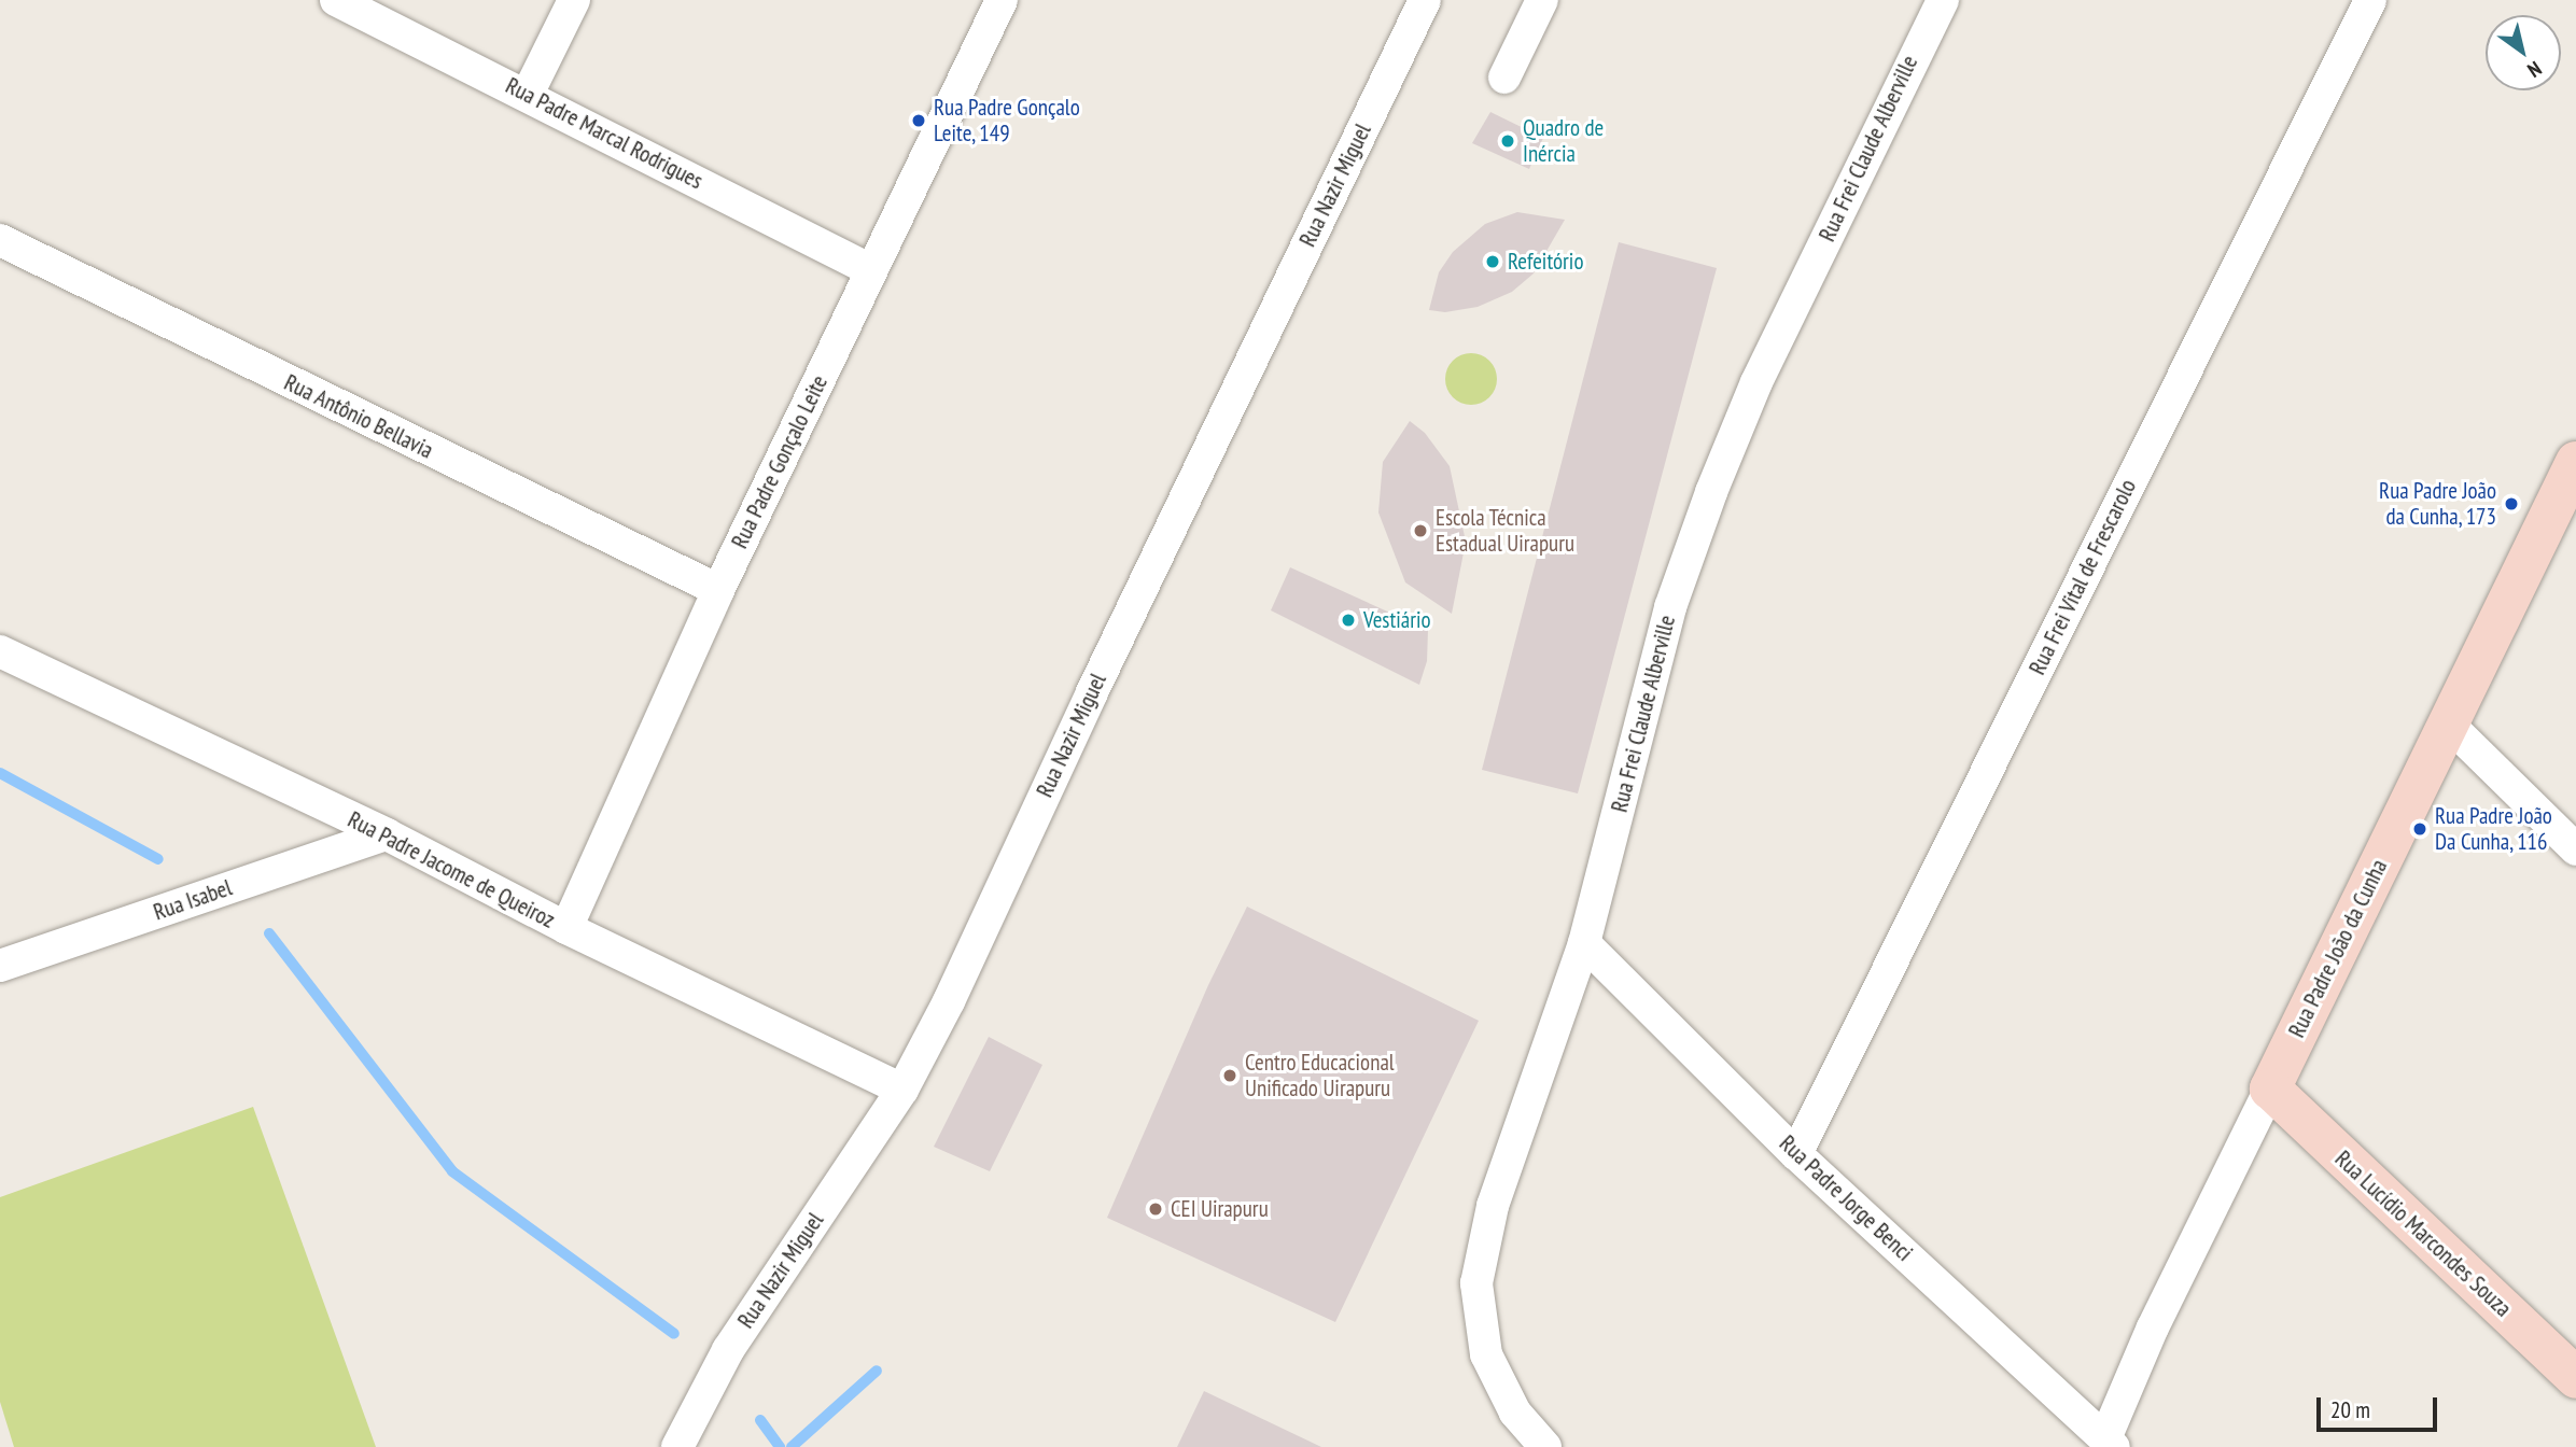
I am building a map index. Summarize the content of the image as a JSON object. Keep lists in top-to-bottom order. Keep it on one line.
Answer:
{"streets":{"street":["Rua Padre Marcal Rodrigues","Rua Frei Claude Alberville","Rua Nazir Miguel","Rua Antônio Bellavia","Rua Padre Gonçalo Leite","Rua Frei Vital de Frescarolo","Rua Padre Jacome de Queiroz","Rua Isabel","Rua Padre João da Cunha","Rua Padre Jorge Benci","Rua Lucídio Marcondes Souza"]},"crossings":[["Rua Padre Marcal Rodrigues","Rua Padre Gonçalo Leite"],["Rua Frei Claude Alberville","Rua Padre Jorge Benci"],["Rua Nazir Miguel","Rua Padre Jacome de Queiroz"],["Rua Antônio Bellavia","Rua Padre Gonçalo Leite"],["Rua Padre Gonçalo Leite","Rua Padre Jacome de Queiroz"],["Rua Frei Vital de Frescarolo","Rua Padre Jorge Benci"],["Rua Padre Jacome de Queiroz","Rua Isabel"],["Rua Padre João da Cunha","Rua Padre Jorge Benci"],["Rua Padre João da Cunha","Rua Lucídio Marcondes Souza"]],"places":["Rua Padre Gonçalo Leite, 149","Quadro de Inércia","Refeitório","Rua Padre João da Cunha, 173","Escola Técnica Estadual Uirapuru","Vestiário","Rua Padre João Da Cunha, 116","Centro Educacional Unificado Uirapuru","CEI Uirapuru"],"scale_bar":"20 m","north":"bottom right"}
